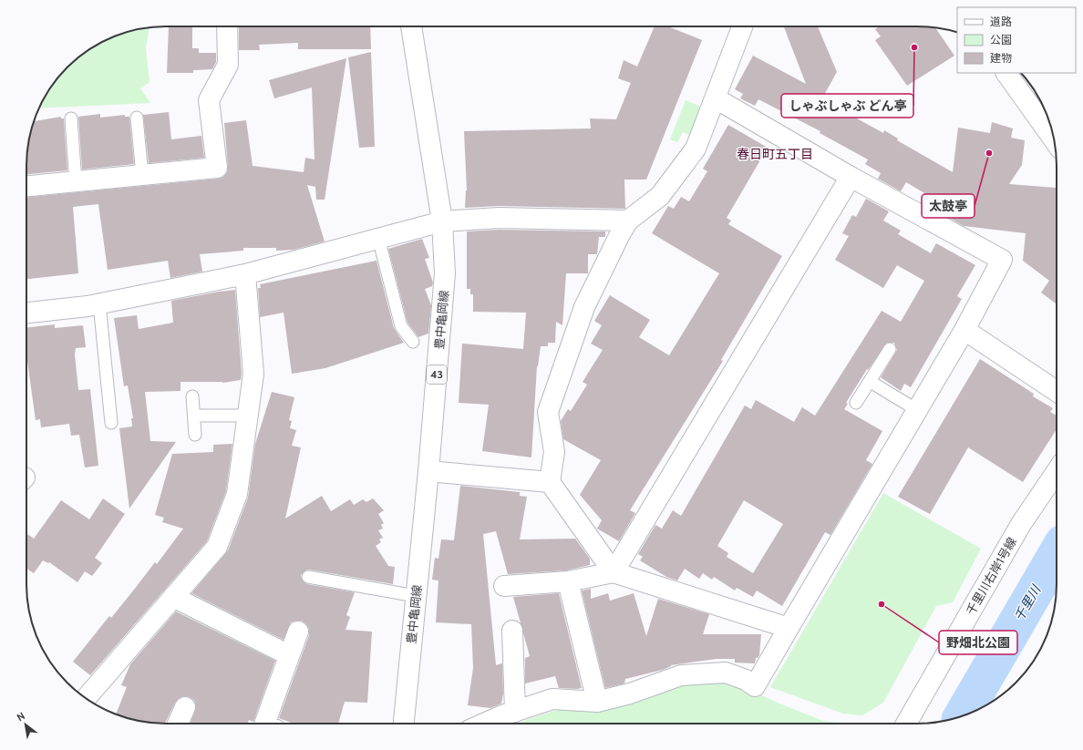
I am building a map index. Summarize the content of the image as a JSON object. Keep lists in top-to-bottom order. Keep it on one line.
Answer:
{"streets":{"street":["豊中亀岡線","43","千里川右岸1号線"]},"districts":["春日町五丁目"],"water":["千里川"],"places":["しゃぶしゃぶ どん亭","太鼓亭","野畑北公園"],"legend":["道路","公園","建物"],"north":"top left"}
